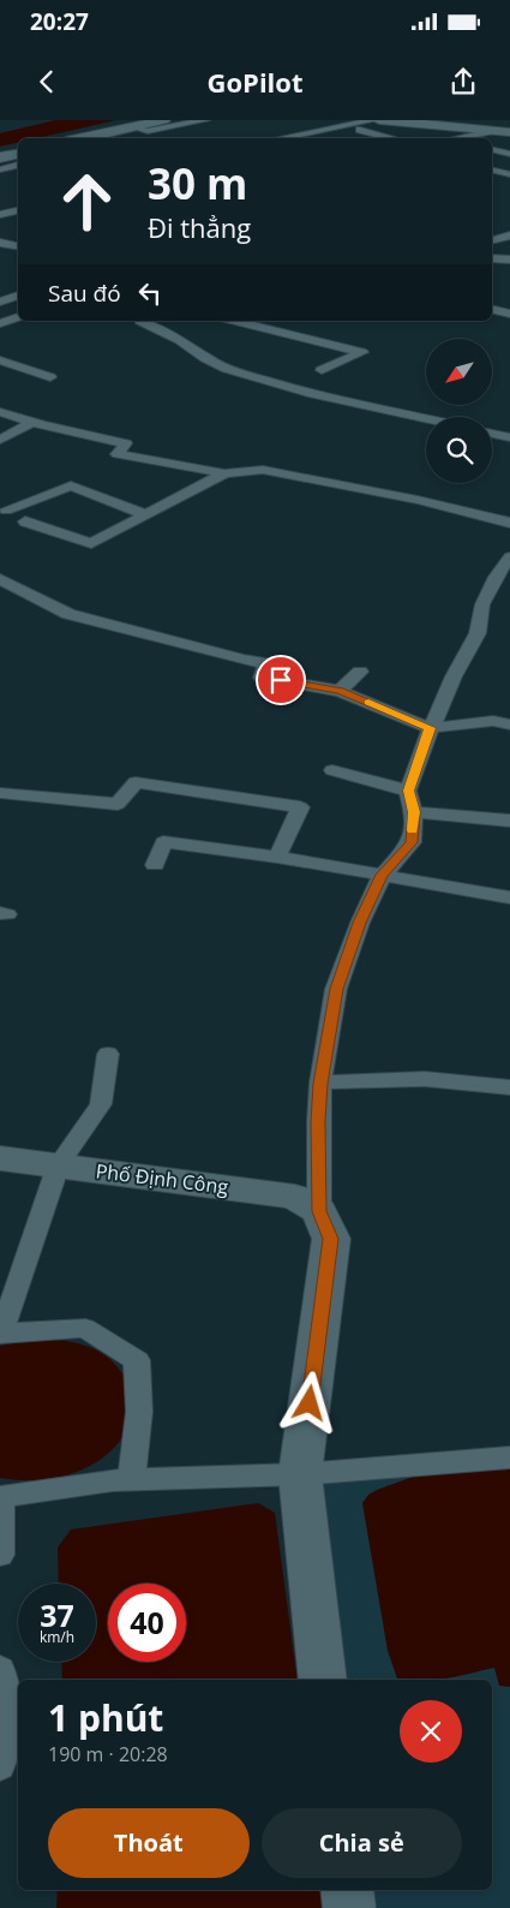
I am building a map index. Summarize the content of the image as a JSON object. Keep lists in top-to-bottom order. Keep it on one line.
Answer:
{"streets":{"street":["Phố Định Công"]},"north":"bottom left","page":{"status":"20:27","header":"GoPilot","turn":["30 m","Đi thẳng"],"then":"Sau đó","speed":"37 km/h","limit":"40","heading":["1 phút","190 m · 20:28"],"buttons":["Thoát","Chia sẻ"]}}
